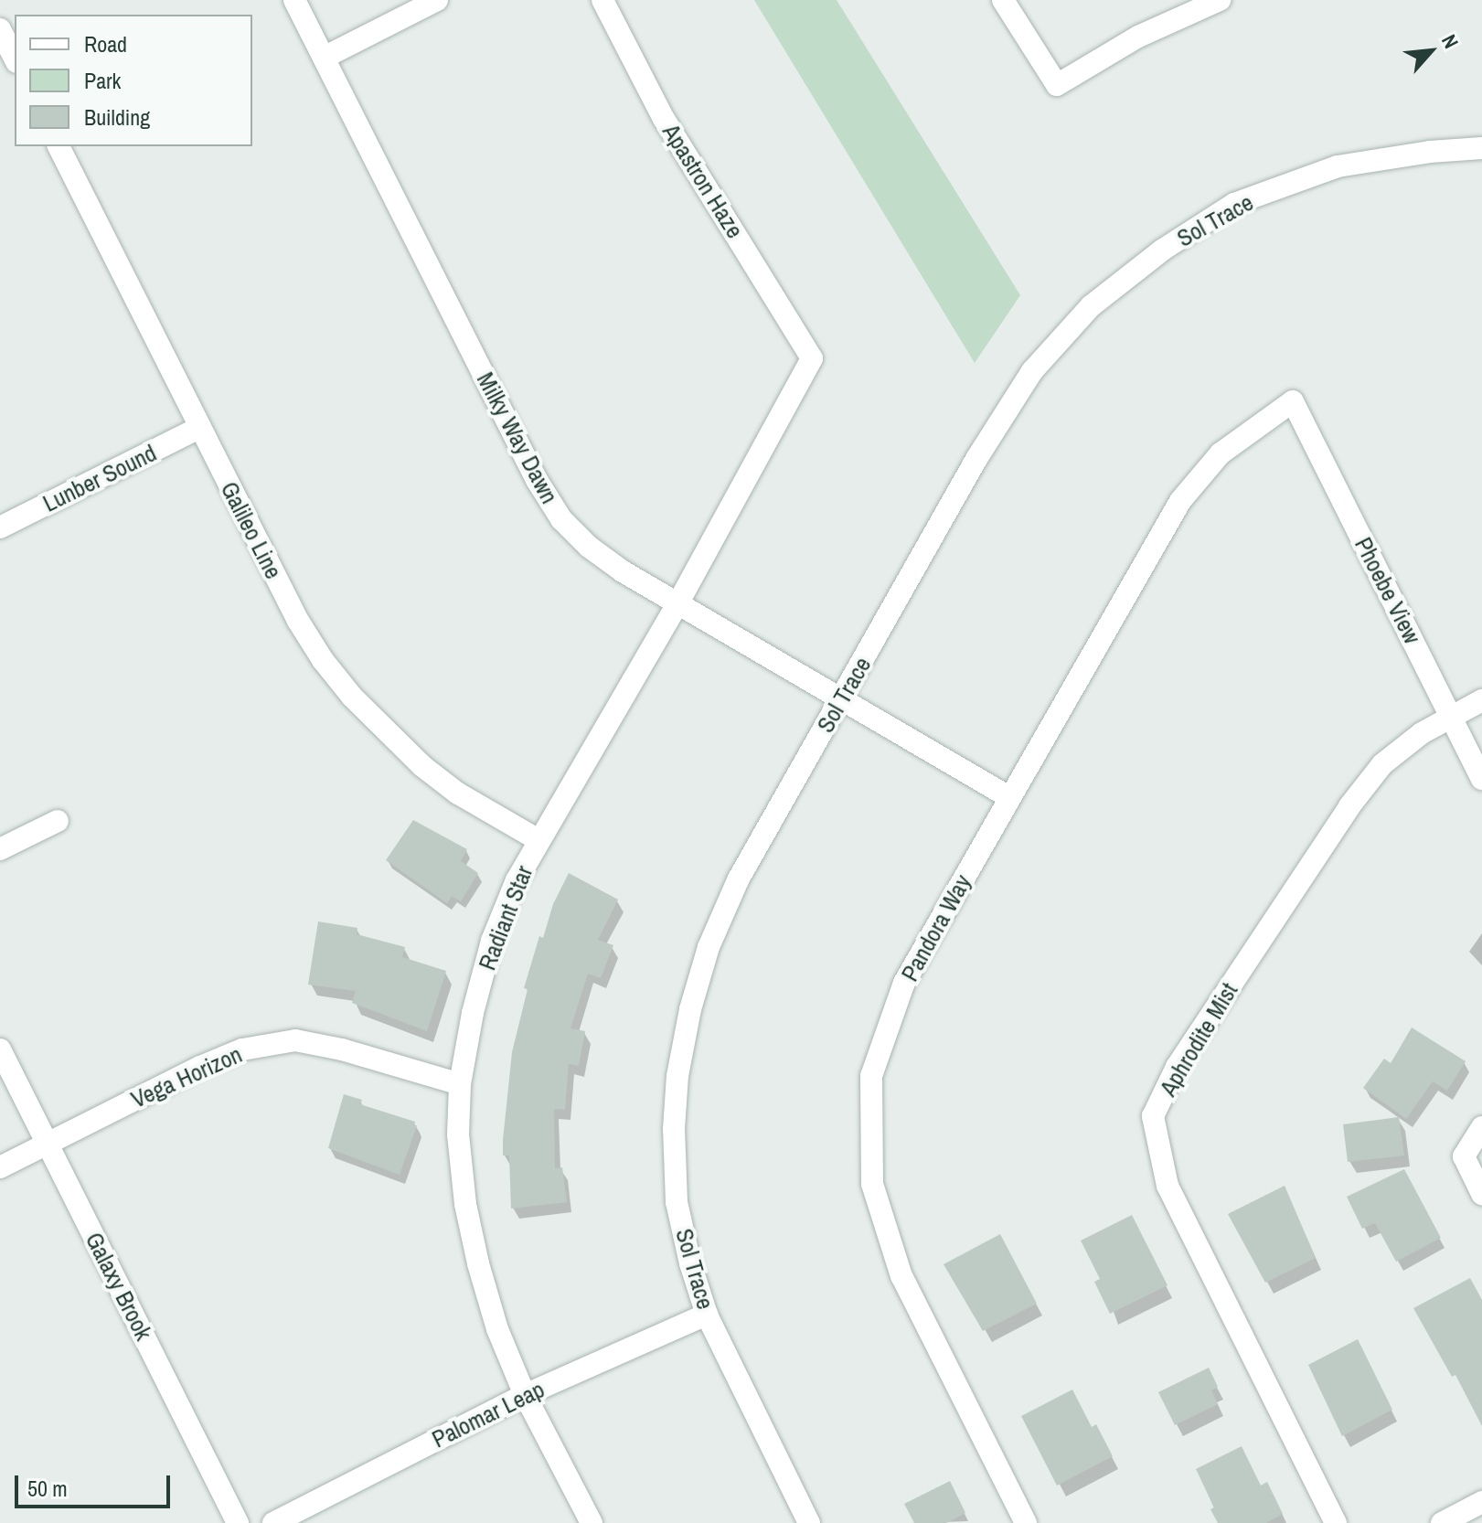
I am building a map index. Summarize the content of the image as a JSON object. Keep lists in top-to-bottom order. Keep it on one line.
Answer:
{"streets":{"street":["Apastron Haze","Sol Trace","Milky Way Dawn","Lunber Sound","Galileo Line","Phoebe View","Radiant Star","Pandora Way","Aphrodite Mist","Vega Horizon","Galaxy Brook","Palomar Leap"]},"crossings":[["Apastron Haze","Radiant Star"],["Sol Trace","Milky Way Dawn"],["Sol Trace","Palomar Leap"],["Milky Way Dawn","Radiant Star"],["Milky Way Dawn","Pandora Way"],["Lunber Sound","Galileo Line"],["Galileo Line","Radiant Star"],["Phoebe View","Pandora Way"],["Phoebe View","Aphrodite Mist"],["Radiant Star","Vega Horizon"],["Radiant Star","Palomar Leap"],["Vega Horizon","Galaxy Brook"]],"legend":["Road","Park","Building"],"scale_bar":"50 m","north":"top right"}
